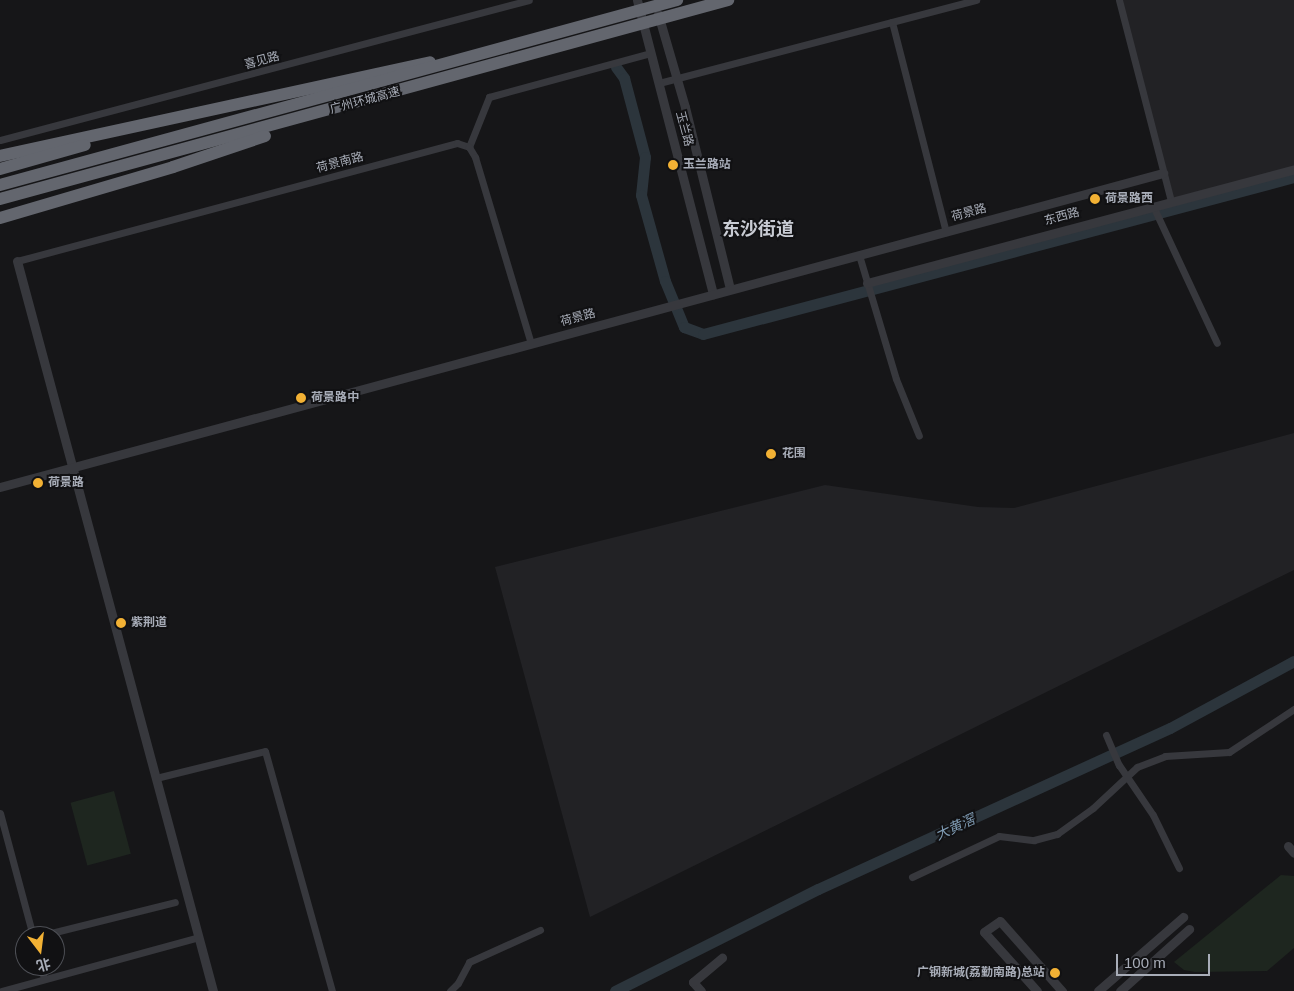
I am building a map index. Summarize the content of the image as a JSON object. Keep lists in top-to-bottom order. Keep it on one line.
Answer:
{"streets":{"highway":["广州环城高速"],"street":["喜见路","玉兰路","荷景南路","荷景路","东西路"]},"crossings":[["玉兰路","荷景路"]],"districts":["东沙街道"],"water":["大黄滘"],"places":["玉兰路站","荷景路西","荷景路中","花围","荷景路","紫荆道","广钢新城(荔勤南路)总站"],"scale_bar":"100 m","north":"bottom"}
